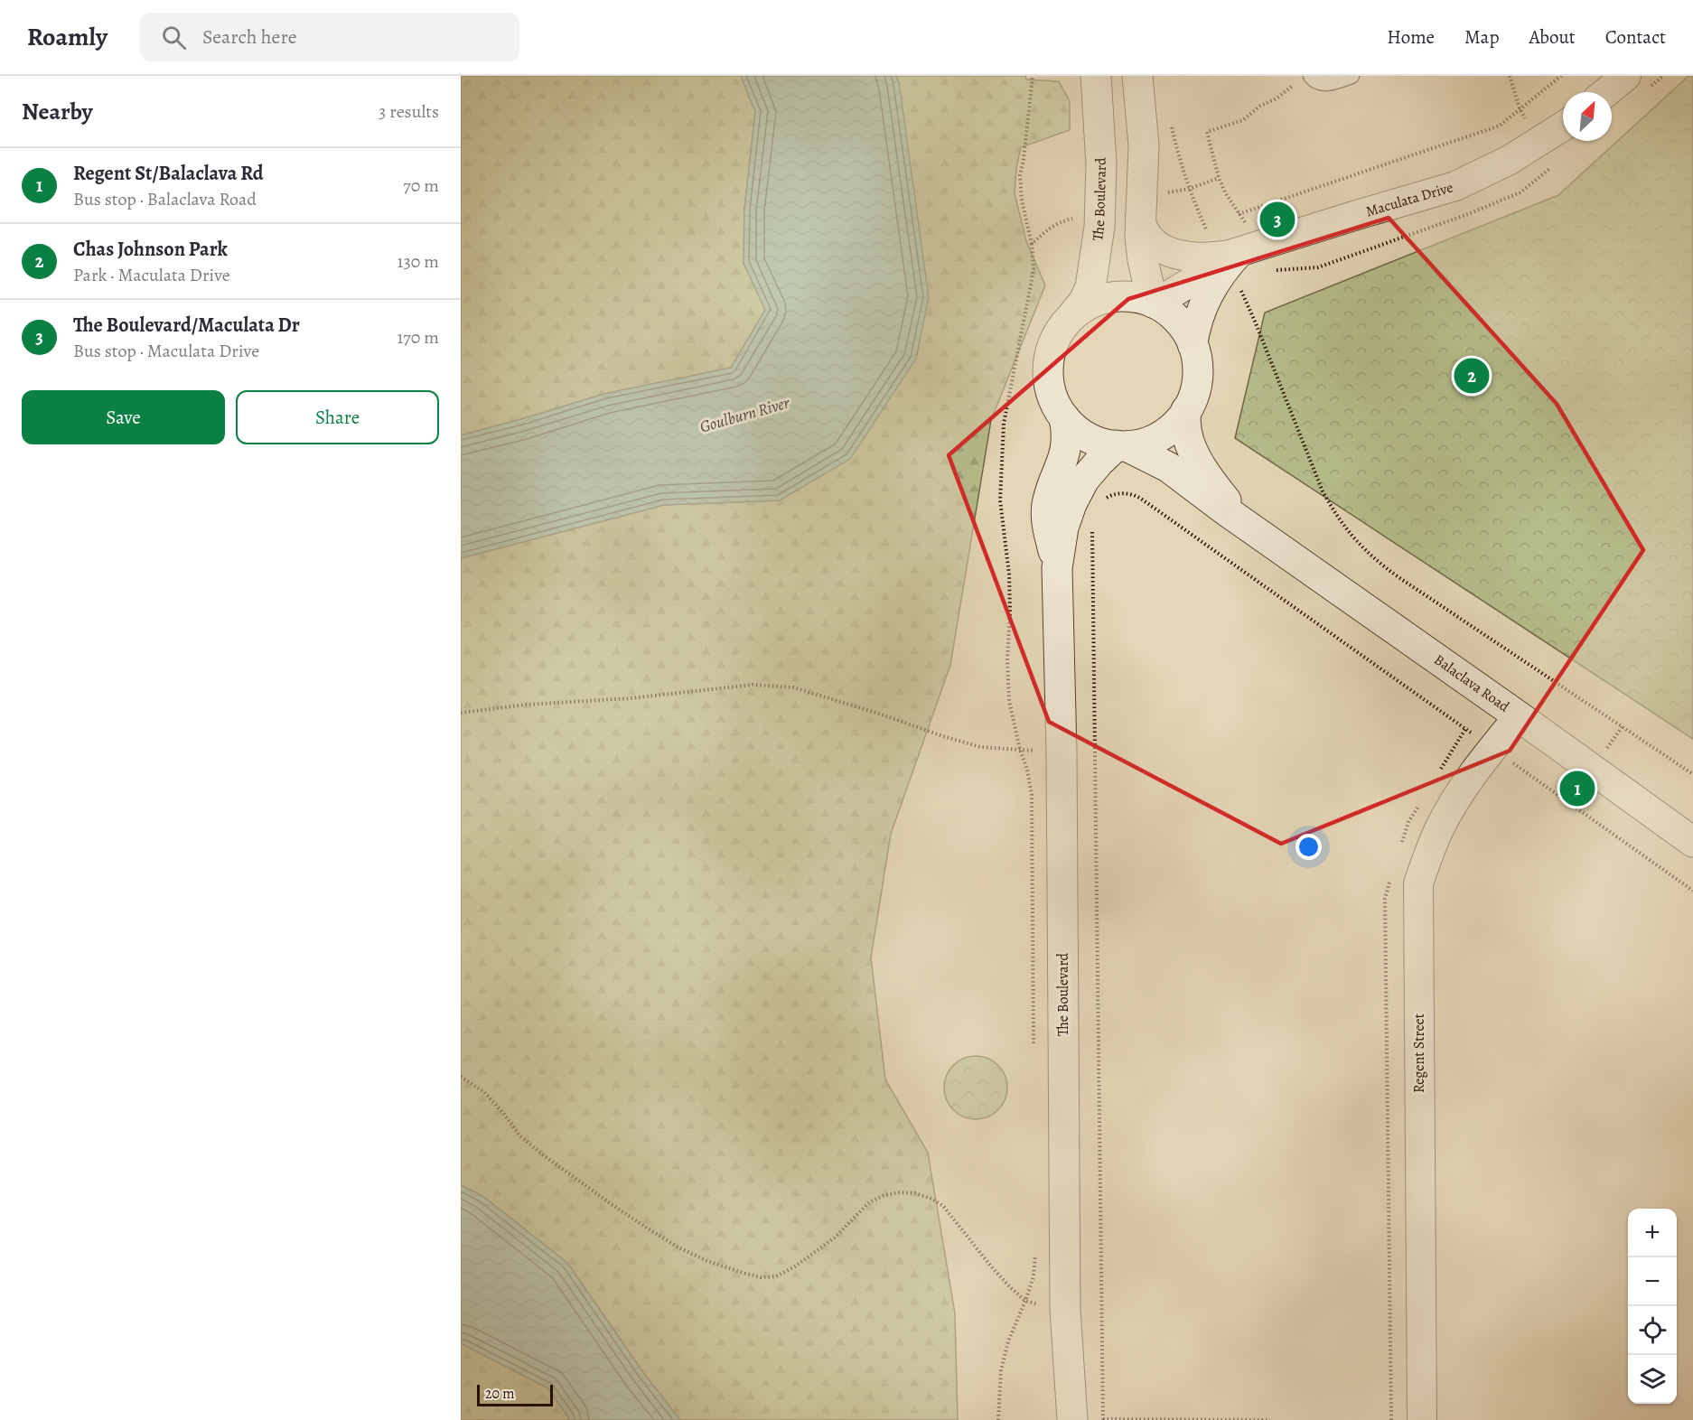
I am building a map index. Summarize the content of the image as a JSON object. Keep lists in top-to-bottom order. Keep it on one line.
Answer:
{"streets":{"street":["Maculata Drive","The Boulevard","Balaclava Road","Regent Street"]},"crossings":[["Maculata Drive","The Boulevard"],["Maculata Drive","Balaclava Road"],["The Boulevard","Balaclava Road"],["Balaclava Road","Regent Street"]],"water":["Goulburn River"],"scale_bar":"20 m","north":"top right","page":{"header":"Roamly","search":"Search here","nav":["Home","Map","About","Contact"],"heading":["Nearby","3 results"],"list":[{"mark":"1","name":"Regent St/Balaclava Rd","note":"Bus stop · Balaclava Road","value":"70 m"},{"mark":"2","name":"Chas Johnson Park","note":"Park · Maculata Drive","value":"130 m"},{"mark":"3","name":"The Boulevard/Maculata Dr","note":"Bus stop · Maculata Drive","value":"170 m"}],"pins":["3","2","1"],"buttons":["Save","Share"],"map_buttons":["+","−"],"scale":"20 m"}}
